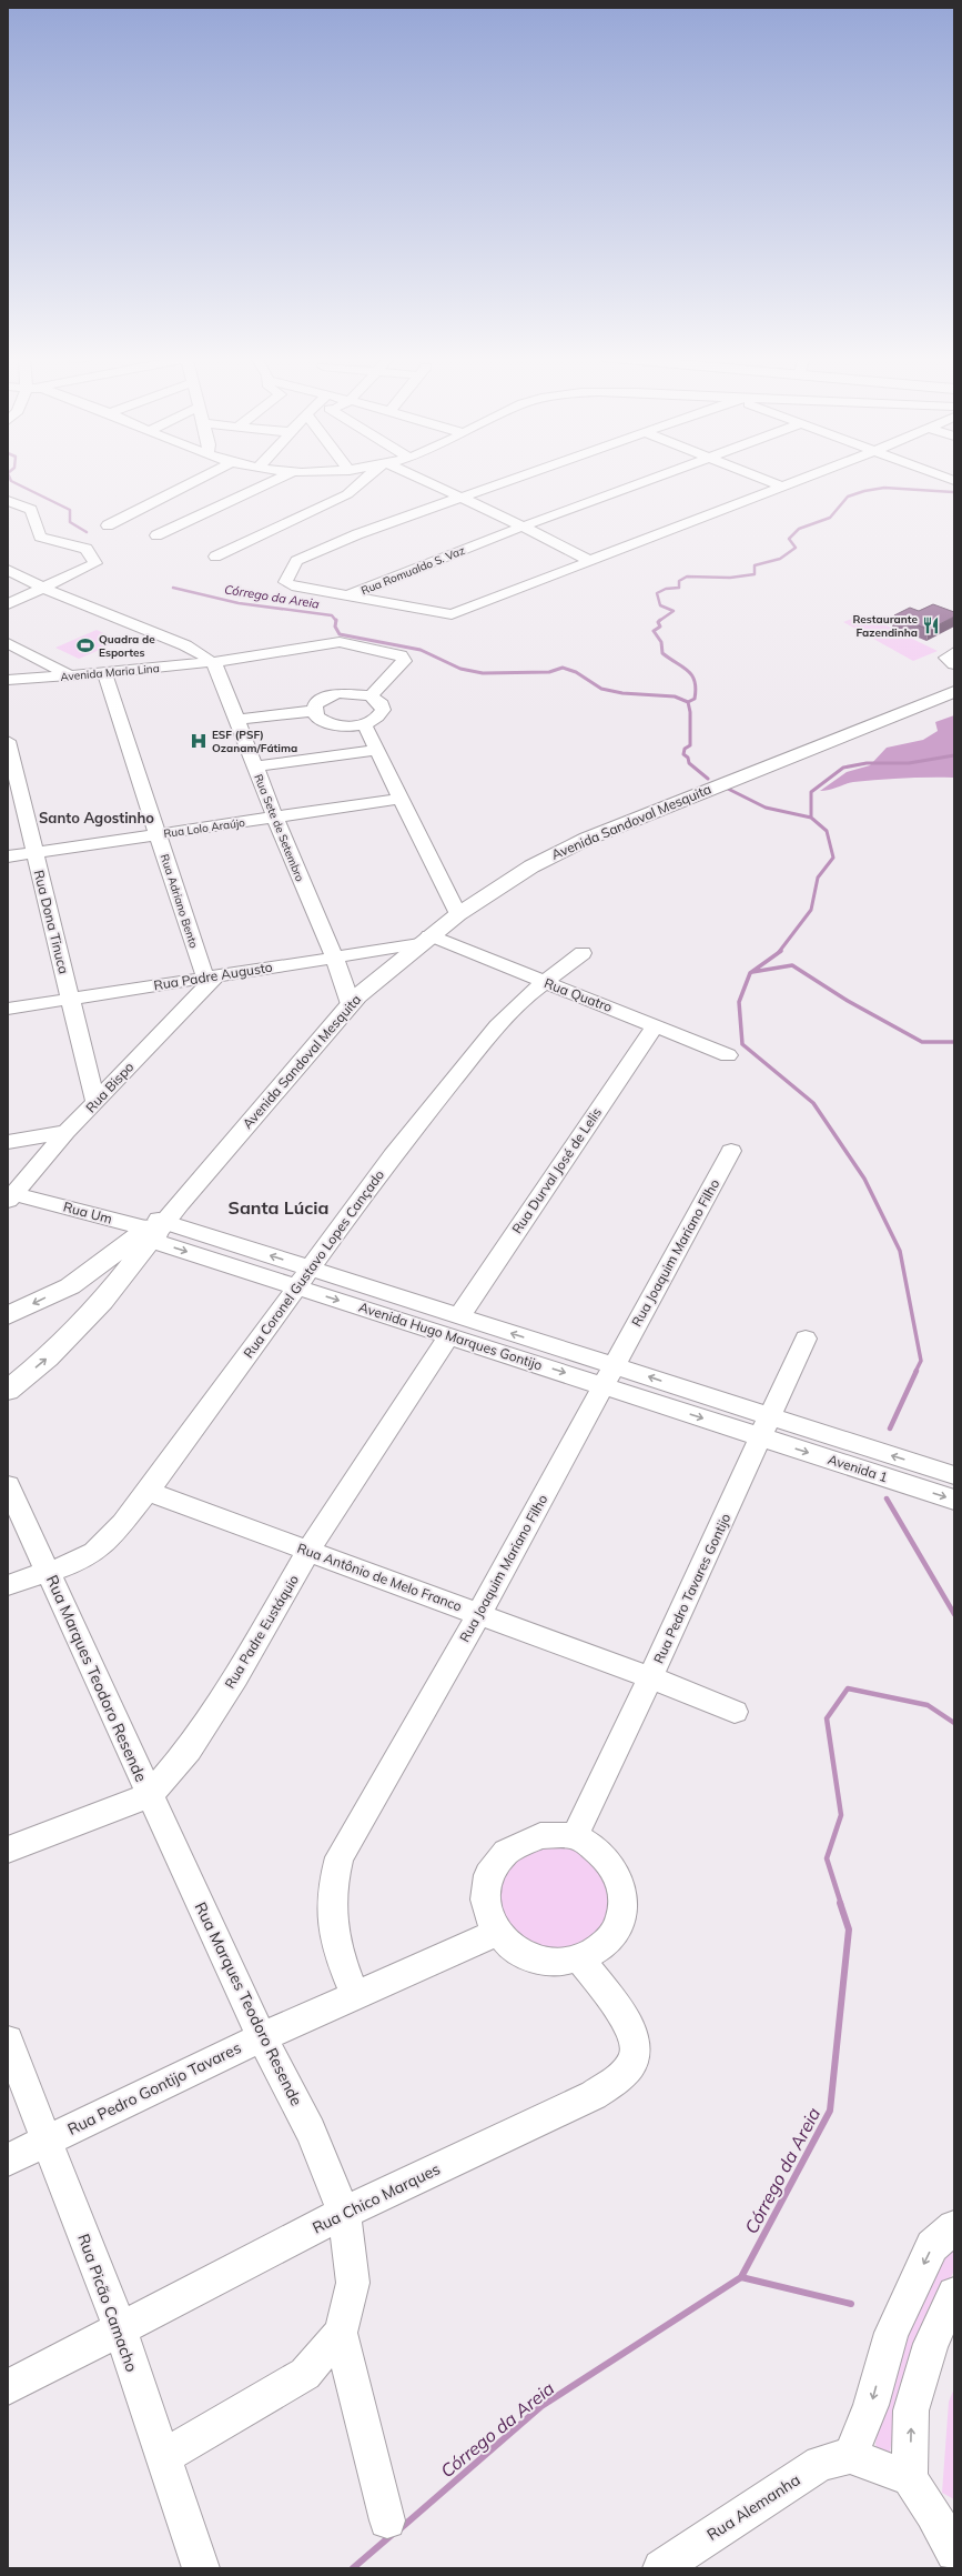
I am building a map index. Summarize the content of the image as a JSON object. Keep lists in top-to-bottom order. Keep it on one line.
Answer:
{"streets":{"main road":["Avenida Sandoval Mesquita"],"street":["Rua Romualdo S. Vaz","Avenida Maria Lina","Rua Lolo Araújo","Rua Sete de Setembro","Rua Adriano Bento","Rua Dona Tinuca","Rua Padre Augusto","Rua Quatro","Rua Bispo","Rua Durval José de Lelis","Rua Um","Rua Joaquim Mariano Filho","Rua Coronel Gustavo Lopes Cançado","Avenida Hugo Marques Gontijo","Avenida 1","Rua Antônio de Melo Franco","Rua Pedro Tavares Gontijo","Rua Padre Eustáquio","Rua Marques Teodoro Resende","Rua Pedro Gontijo Tavares","Rua Chico Marques","Rua Picão Camacho","Rua Alemanha"]},"crossings":[["Avenida Maria Lina","Rua Sete de Setembro"],["Avenida Maria Lina","Rua Adriano Bento"],["Avenida Sandoval Mesquita","Rua Sete de Setembro"],["Avenida Sandoval Mesquita","Rua Padre Augusto"],["Avenida Sandoval Mesquita","Rua Quatro"],["Avenida Sandoval Mesquita","Rua Um"],["Avenida Sandoval Mesquita","Avenida Hugo Marques Gontijo"],["Rua Lolo Araújo","Rua Sete de Setembro"],["Rua Lolo Araújo","Rua Adriano Bento"],["Rua Lolo Araújo","Rua Dona Tinuca"],["Rua Sete de Setembro","Rua Padre Augusto"],["Rua Adriano Bento","Rua Padre Augusto"],["Rua Adriano Bento","Rua Bispo"],["Rua Dona Tinuca","Rua Padre Augusto"],["Rua Dona Tinuca","Rua Bispo"],["Rua Padre Augusto","Rua Quatro"],["Rua Padre Augusto","Rua Bispo"],["Rua Quatro","Rua Durval José de Lelis"],["Rua Quatro","Rua Coronel Gustavo Lopes Cançado"],["Rua Bispo","Rua Um"],["Rua Durval José de Lelis","Avenida Hugo Marques Gontijo"],["Rua Durval José de Lelis","Rua Padre Eustáquio"],["Rua Um","Avenida Hugo Marques Gontijo"],["Rua Joaquim Mariano Filho","Avenida Hugo Marques Gontijo"],["Rua Joaquim Mariano Filho","Rua Antônio de Melo Franco"],["Rua Joaquim Mariano Filho","Rua Pedro Gontijo Tavares"],["Rua Coronel Gustavo Lopes Cançado","Avenida Hugo Marques Gontijo"],["Rua Coronel Gustavo Lopes Cançado","Rua Antônio de Melo Franco"],["Rua Coronel Gustavo Lopes Cançado","Rua Marques Teodoro Resende"],["Avenida Hugo Marques Gontijo","Avenida 1"],["Avenida Hugo Marques Gontijo","Rua Pedro Tavares Gontijo"],["Avenida Hugo Marques Gontijo","Rua Padre Eustáquio"],["Avenida 1","Rua Pedro Tavares Gontijo"],["Rua Antônio de Melo Franco","Rua Pedro Tavares Gontijo"],["Rua Antônio de Melo Franco","Rua Padre Eustáquio"],["Rua Pedro Tavares Gontijo","Rua Pedro Gontijo Tavares"],["Rua Pedro Tavares Gontijo","Rua Chico Marques"],["Rua Padre Eustáquio","Rua Marques Teodoro Resende"],["Rua Marques Teodoro Resende","Rua Pedro Gontijo Tavares"],["Rua Marques Teodoro Resende","Rua Chico Marques"],["Rua Marques Teodoro Resende","Rua Picão Camacho"],["Rua Pedro Gontijo Tavares","Rua Chico Marques"],["Rua Pedro Gontijo Tavares","Rua Picão Camacho"],["Rua Chico Marques","Rua Picão Camacho"]],"districts":["Santo Agostinho","Santa Lúcia"],"water":["Córrego da Areia"],"places":{"restaurant":["Restaurante Fazendinha"],"sports":["Quadra de Esportes"],"hospital":["ESF (PSF) Ozanam/Fátima"]}}
